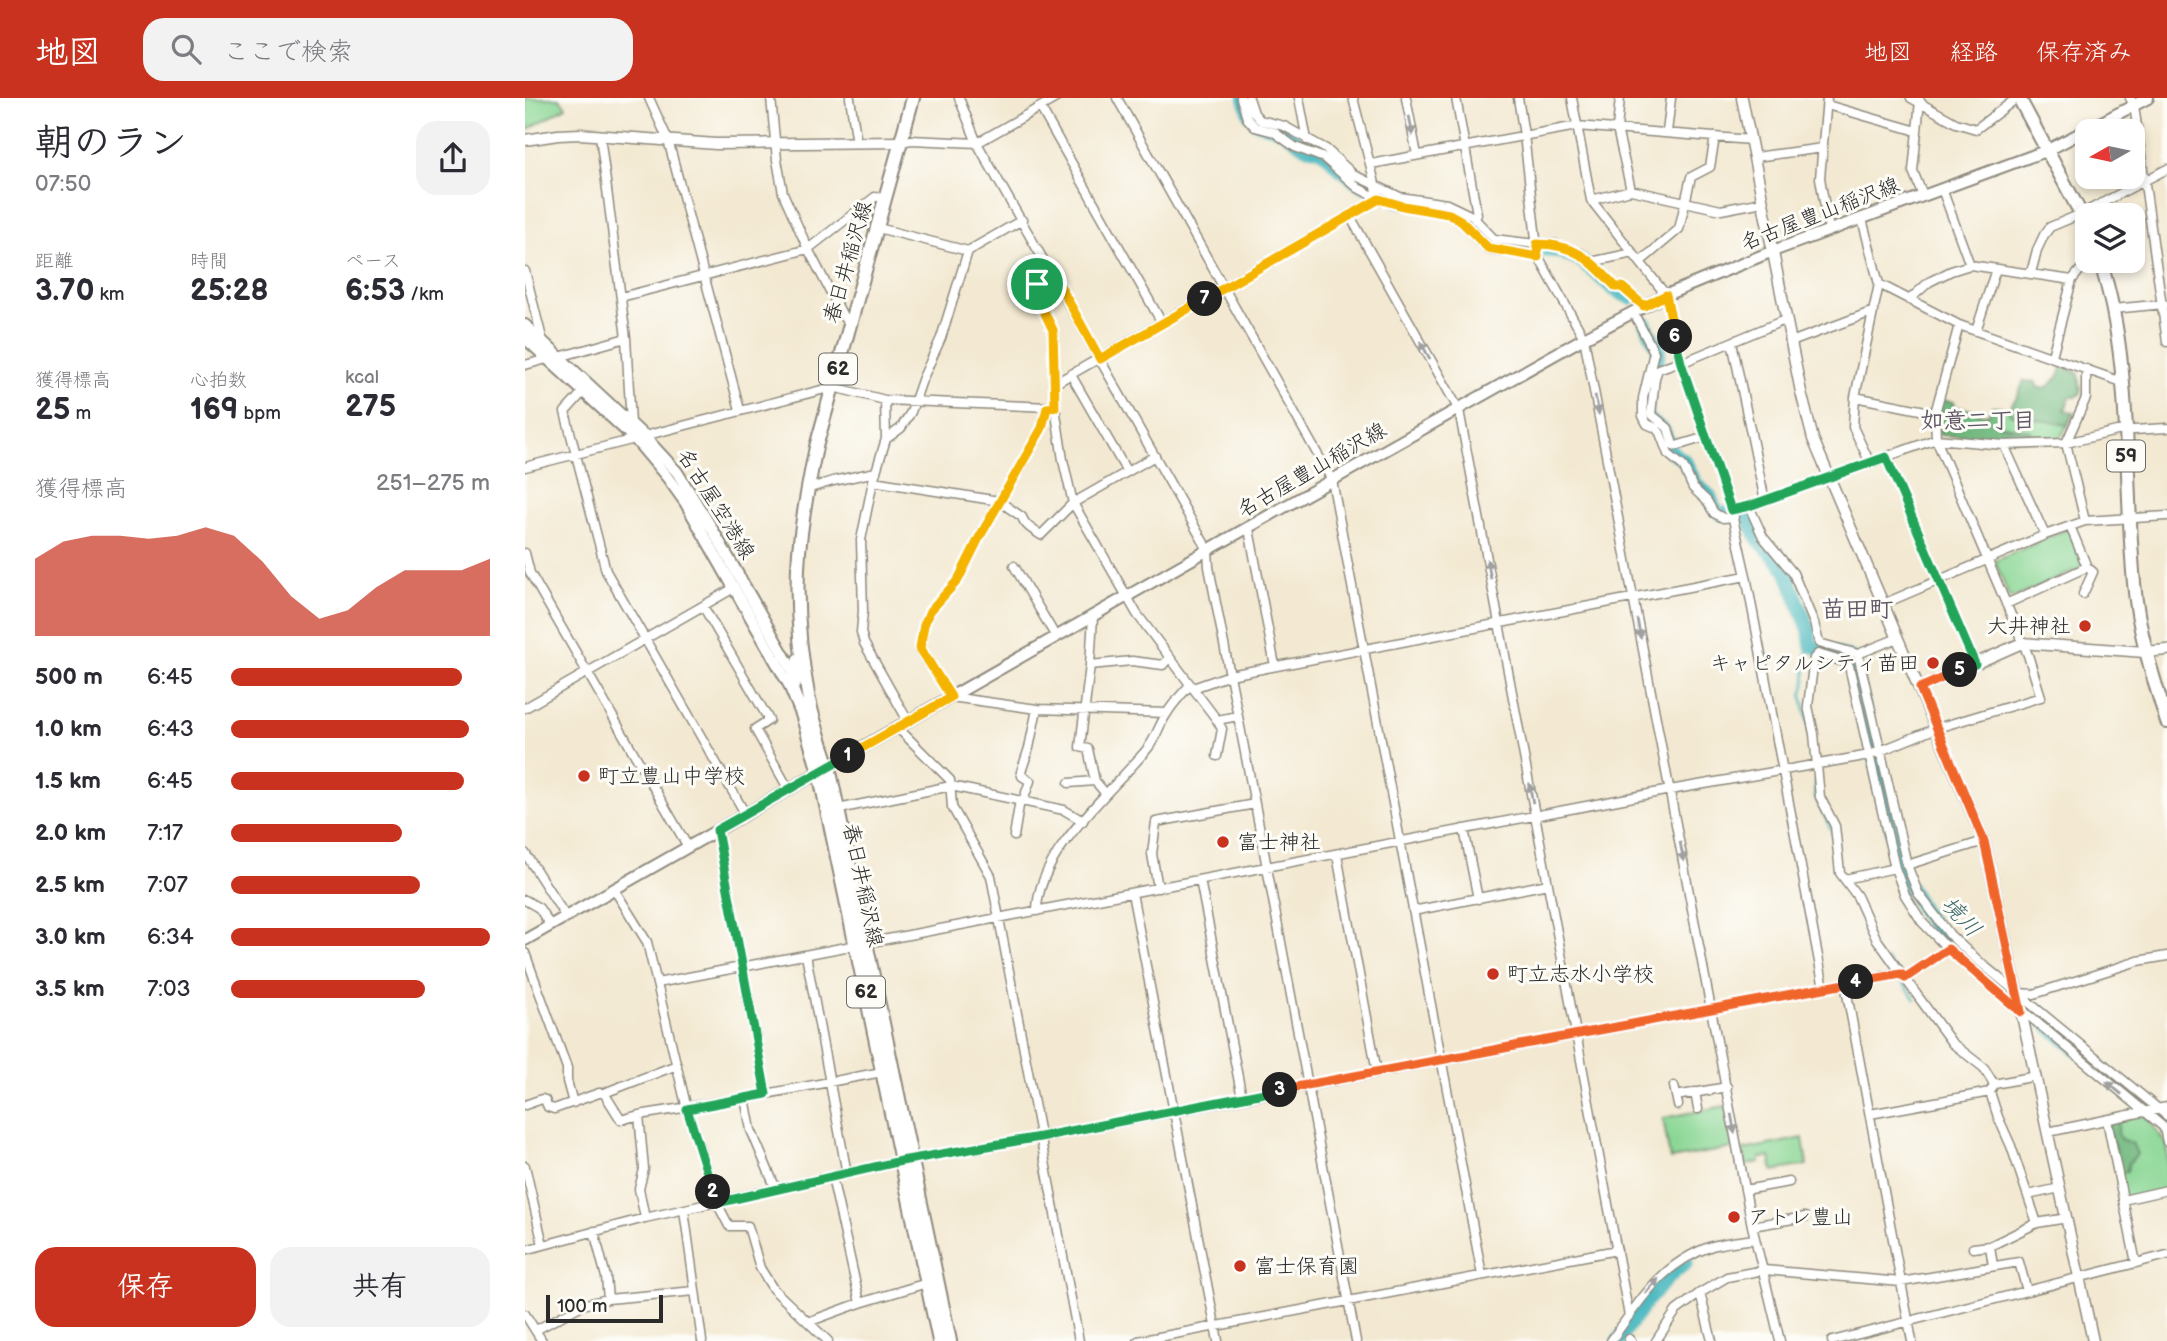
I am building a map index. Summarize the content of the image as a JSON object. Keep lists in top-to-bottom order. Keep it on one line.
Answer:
{"streets":{"main road":["名古屋豊山稲沢線","春日井稲沢線","62","59","名古屋空港線"]},"crossings":[["名古屋豊山稲沢線","春日井稲沢線"],["春日井稲沢線","名古屋空港線"]],"districts":["如意二丁目","苗田町"],"water":["境川"],"places":["大井神社","キャピタルシティ苗田","町立豊山中学校","富士神社","町立志水小学校","アトレ豊山","富士保育園"],"scale_bar":"100 m","north":"left","page":{"header":"地図","search":"ここで検索","nav":["地図","経路","保存済み"],"heading":["朝のラン","07:50"],"stats":[["距離","3.70 km"],["時間","25:28"],["ペース","6:53 /km"],["獲得標高","25 m"],["心拍数","169 bpm"],["kcal","275"]],"pins":["7","6","5","1","4","3","2"],"chart":["獲得標高","251–275 m"],"list":[{"name":"500 m","note":"6:45"},{"name":"1.0 km","note":"6:43"},{"name":"1.5 km","note":"6:45"},{"name":"2.0 km","note":"7:17"},{"name":"2.5 km","note":"7:07"},{"name":"3.0 km","note":"6:34"},{"name":"3.5 km","note":"7:03"}],"buttons":["保存","共有"],"scale":"100 m"}}
